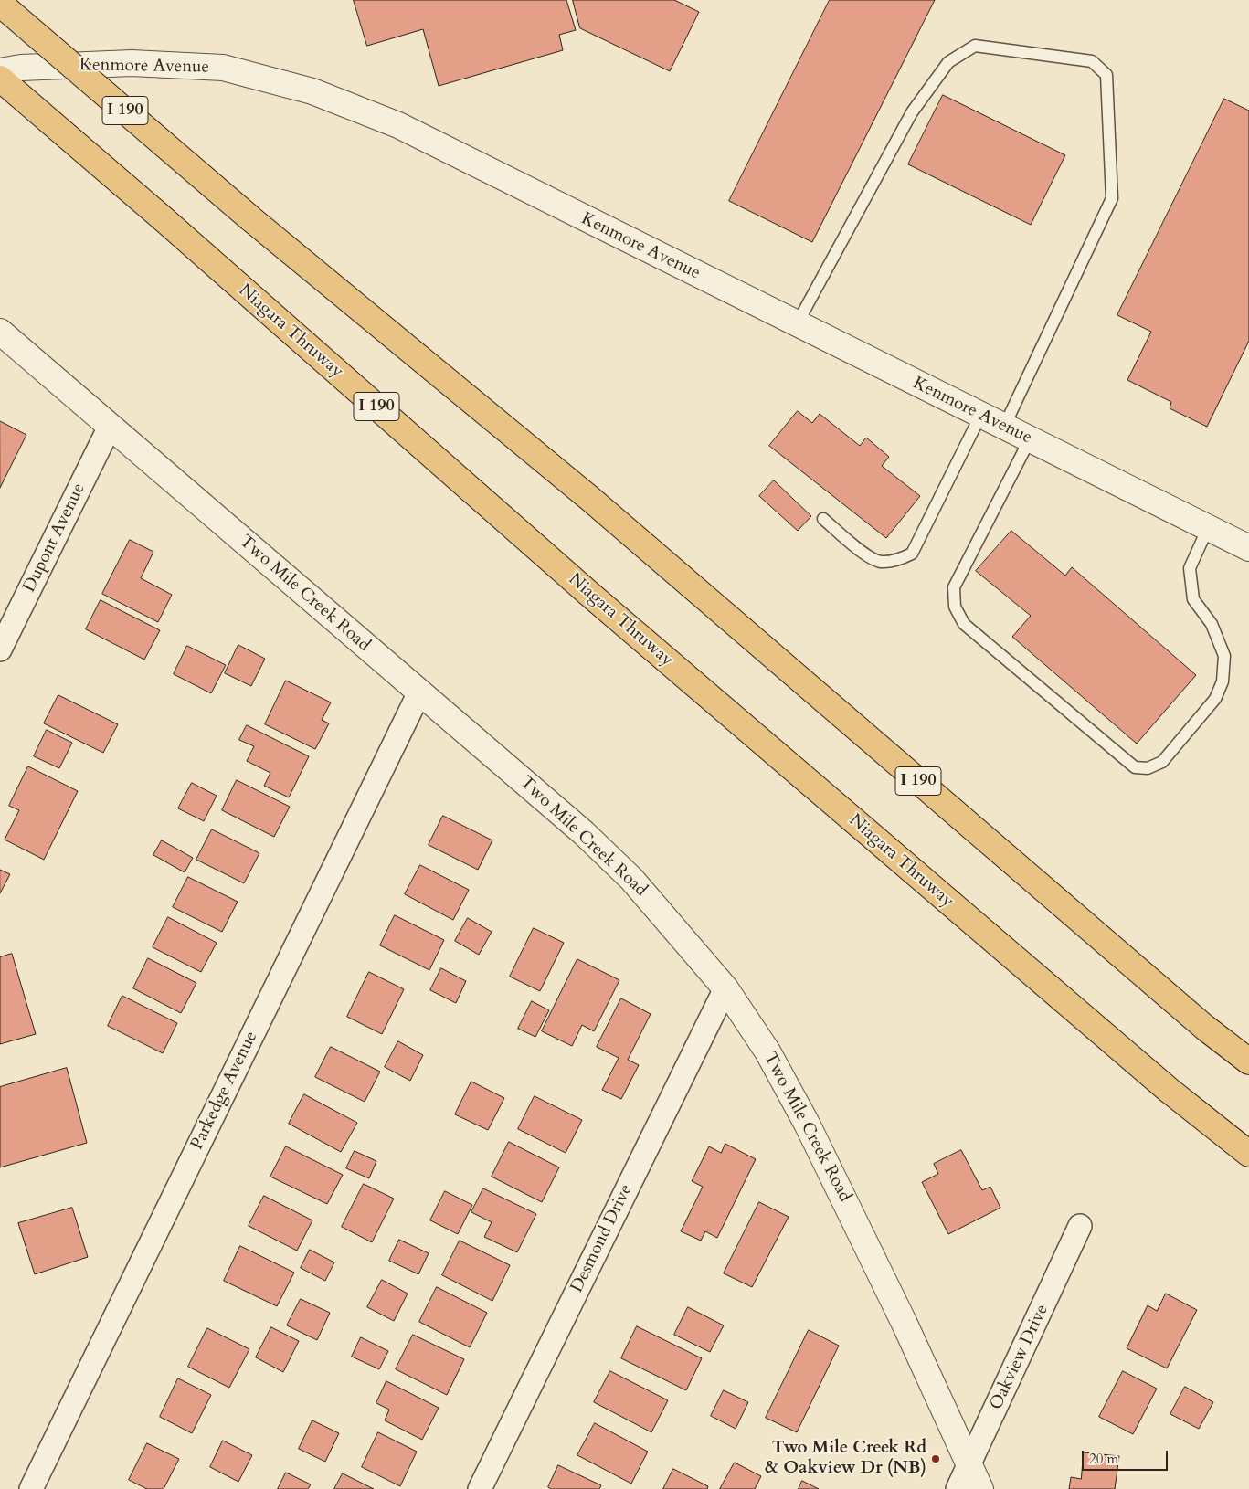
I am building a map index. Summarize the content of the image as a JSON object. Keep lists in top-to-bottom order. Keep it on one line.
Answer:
{"streets":{"highway":["I 190","Niagara Thruway"],"street":["Kenmore Avenue","Dupont Avenue","Two Mile Creek Road","Parkedge Avenue","Desmond Drive","Oakview Drive"]},"crossings":[["Dupont Avenue","Two Mile Creek Road"],["Two Mile Creek Road","Parkedge Avenue"],["Two Mile Creek Road","Desmond Drive"],["Two Mile Creek Road","Oakview Drive"]],"places":["Two Mile Creek Rd & Oakview Dr (NB)"],"scale_bar":"20 m"}
